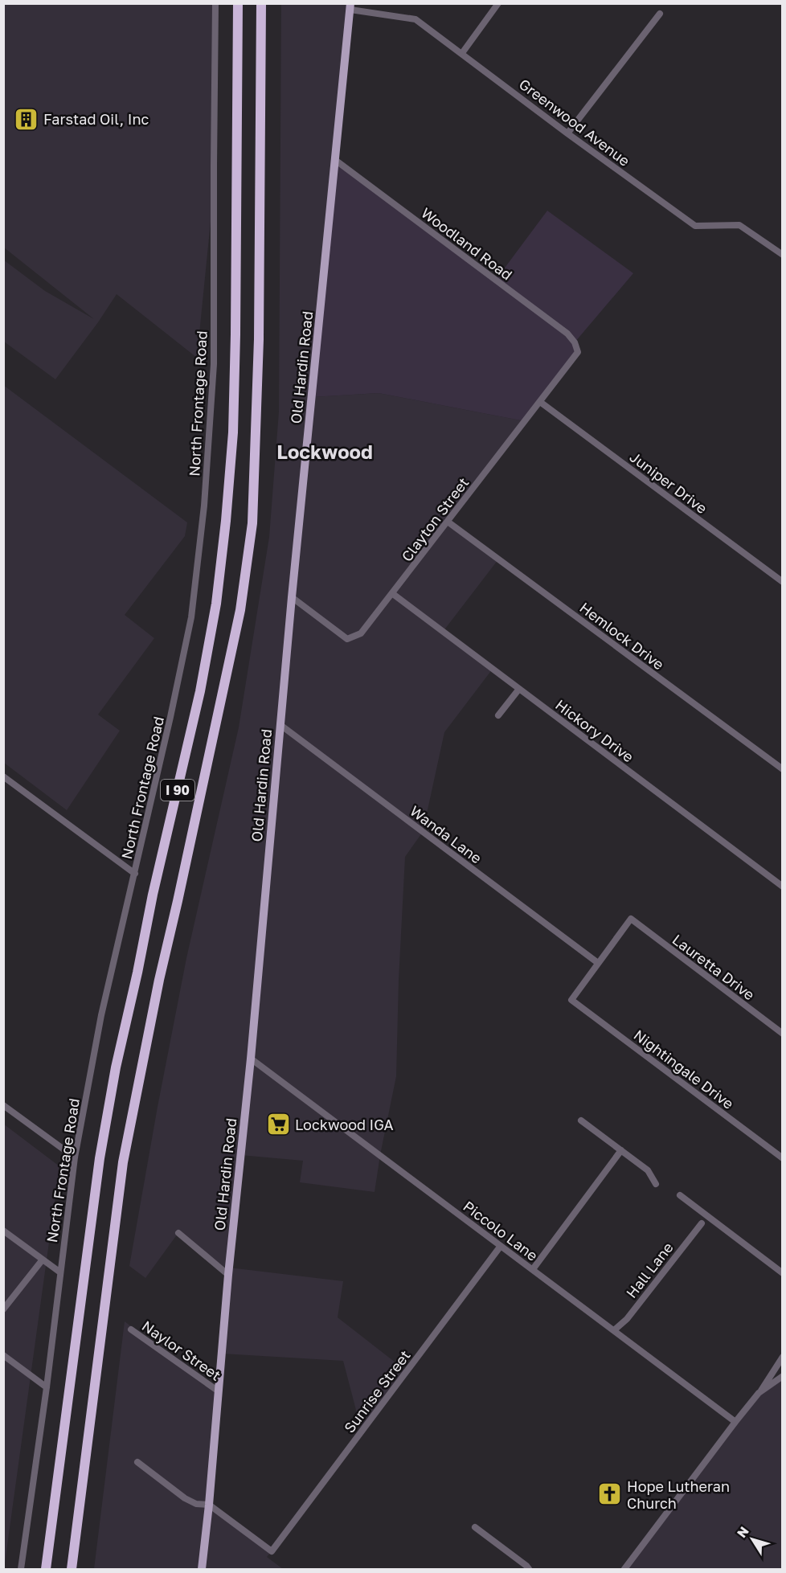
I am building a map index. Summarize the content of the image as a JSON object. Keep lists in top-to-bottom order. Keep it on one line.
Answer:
{"streets":{"highway":["I 90"],"main road":["Old Hardin Road"],"street":["Greenwood Avenue","Woodland Road","North Frontage Road","Juniper Drive","Clayton Street","Hemlock Drive","Hickory Drive","Wanda Lane","Lauretta Drive","Nightingale Drive","Piccolo Lane","Hall Lane","Naylor Street","Sunrise Street"]},"crossings":[["Greenwood Avenue","Old Hardin Road"],["Woodland Road","Old Hardin Road"],["Woodland Road","Clayton Street"],["Old Hardin Road","Clayton Street"],["Old Hardin Road","Wanda Lane"],["Old Hardin Road","Piccolo Lane"],["Old Hardin Road","Naylor Street"],["Old Hardin Road","Sunrise Street"],["Juniper Drive","Clayton Street"],["Clayton Street","Hemlock Drive"],["Clayton Street","Hickory Drive"],["Wanda Lane","Lauretta Drive"],["Wanda Lane","Nightingale Drive"],["Lauretta Drive","Nightingale Drive"],["Piccolo Lane","Hall Lane"],["Piccolo Lane","Sunrise Street"]],"districts":["Lockwood"],"places":{"building":["Farstad Oil, Inc"],"supermarket":["Lockwood IGA"],"church":["Hope Lutheran Church"]},"north":"top left"}
